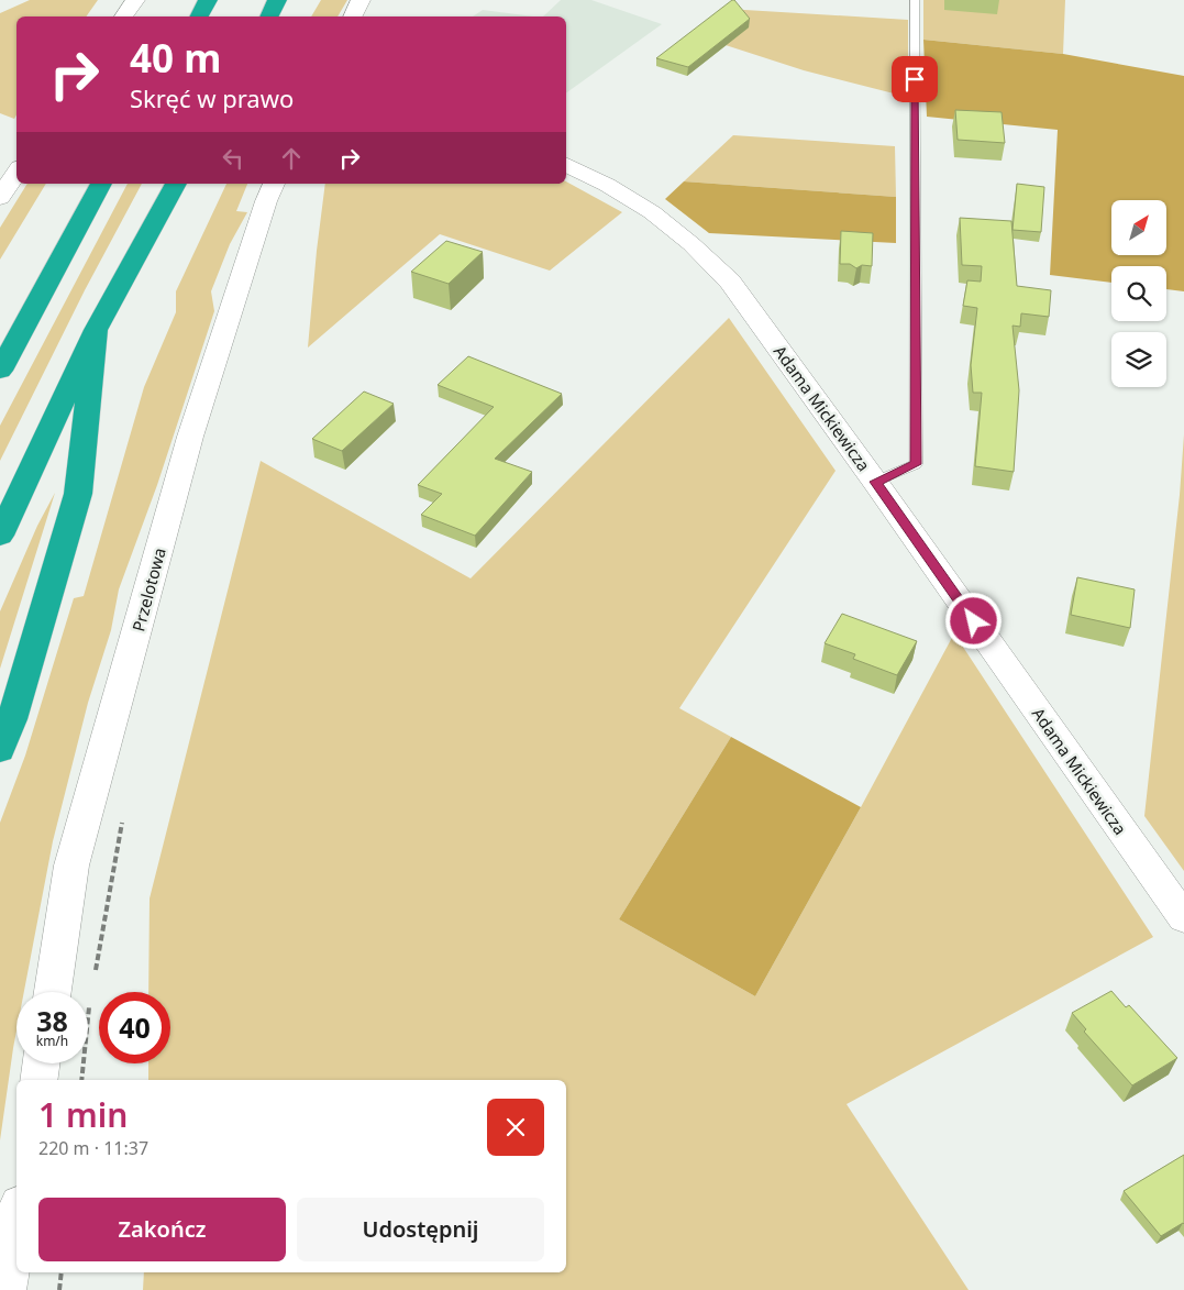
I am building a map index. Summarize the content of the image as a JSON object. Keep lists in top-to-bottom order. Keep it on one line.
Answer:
{"streets":{"street":["Adama Mickiewicza","Przelotowa"]},"north":"top right","page":{"turn":["40 m","Skręć w prawo"],"speed":"38 km/h","limit":"40","heading":["1 min","220 m · 11:37"],"buttons":["Zakończ","Udostępnij"]}}
